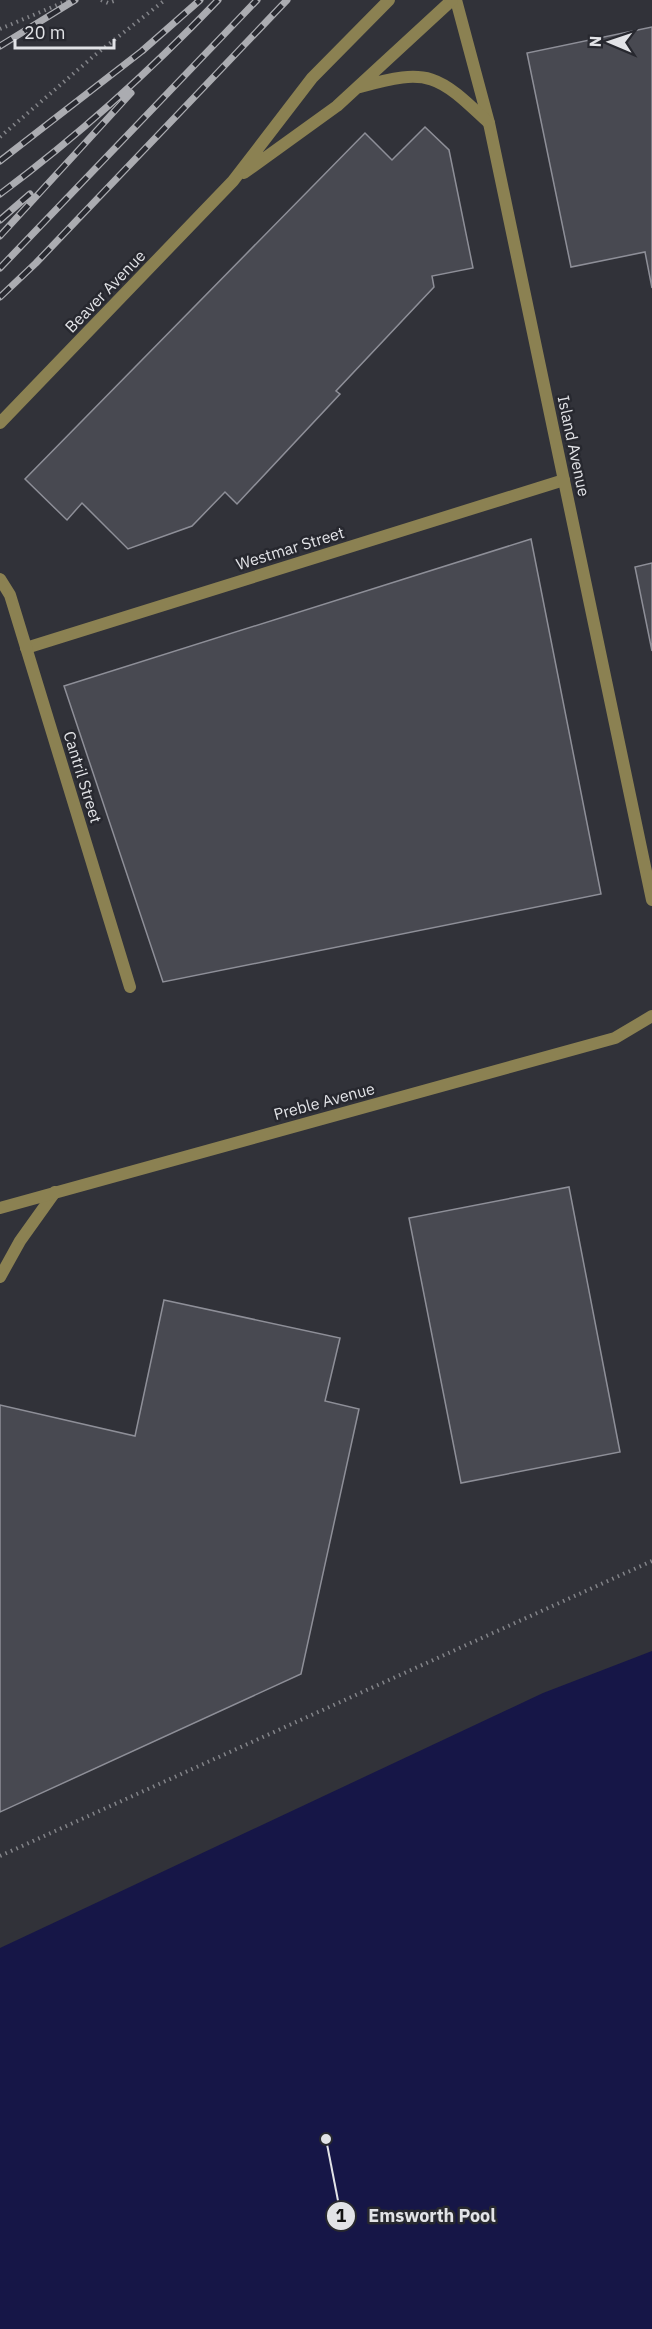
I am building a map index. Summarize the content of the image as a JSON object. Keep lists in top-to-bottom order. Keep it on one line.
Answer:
{"streets":{"street":["Beaver Avenue","Island Avenue","Westmar Street","Cantril Street","Preble Avenue"]},"crossings":[["Beaver Avenue","Island Avenue"],["Island Avenue","Westmar Street"],["Westmar Street","Cantril Street"]],"places":["Emsworth Pool"],"scale_bar":"20 m","north":"left"}
